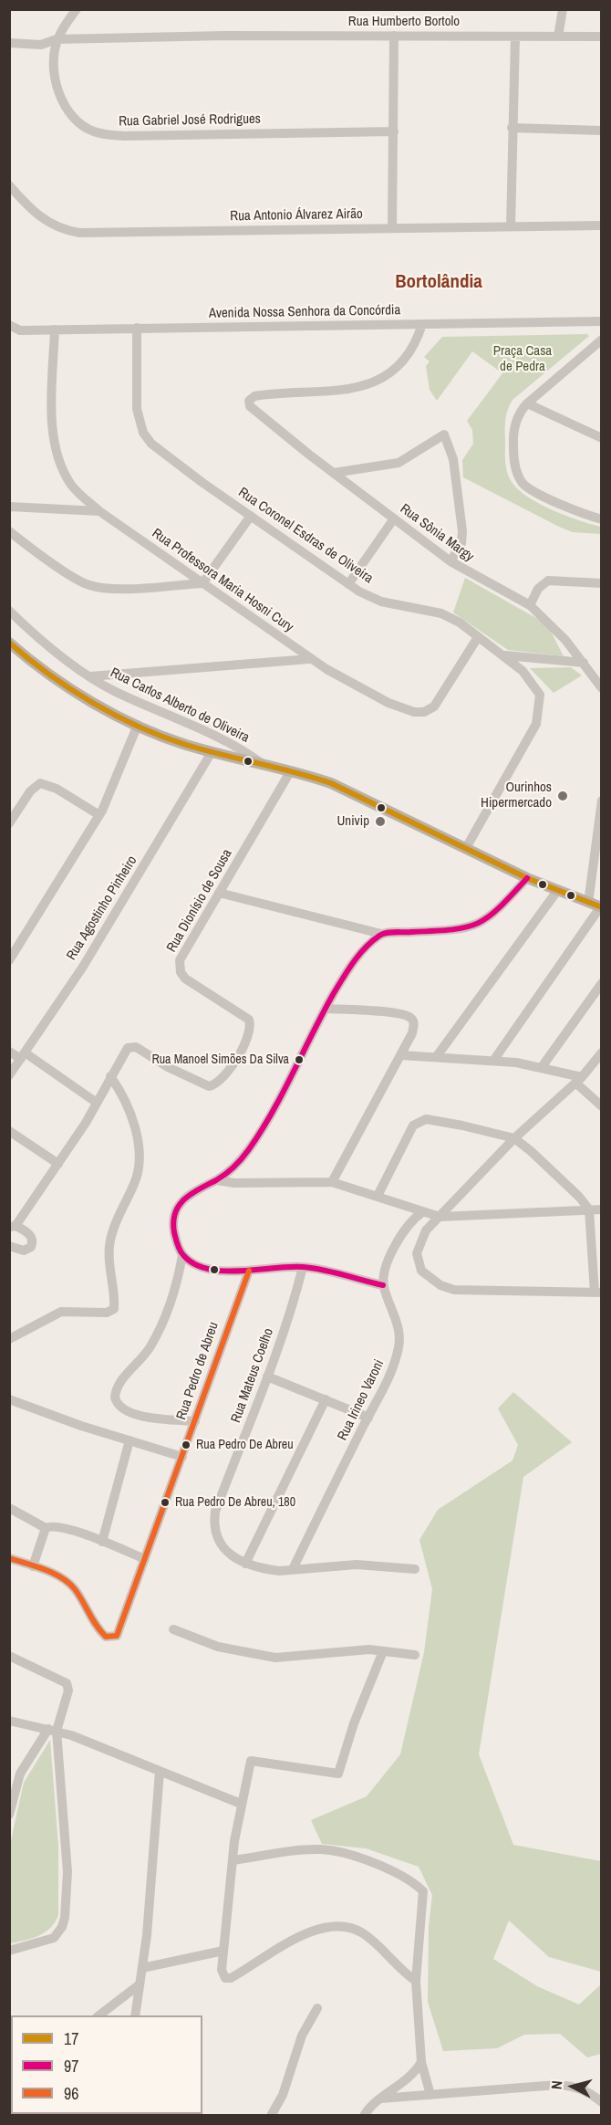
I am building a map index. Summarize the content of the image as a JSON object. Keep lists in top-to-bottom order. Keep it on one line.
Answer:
{"streets":{"street":["Rua Humberto Bortolo","Rua Gabriel José Rodrigues","Rua Antonio Álvarez Airão","Avenida Nossa Senhora da Concórdia","Rua Sônia Margy","Rua Coronel Esdras de Oliveira","Rua Professora Maria Hosni Cury","Rua Carlos Alberto de Oliveira","Rua Dionísio de Sousa","Rua Agostinho Pinheiro","Rua Pedro de Abreu","Rua Mateus Coelho","Rua Irineo Varoni"]},"crossings":[["Rua Humberto Bortolo","Rua Gabriel José Rodrigues"],["Avenida Nossa Senhora da Concórdia","Rua Sônia Margy"],["Avenida Nossa Senhora da Concórdia","Rua Coronel Esdras de Oliveira"],["Avenida Nossa Senhora da Concórdia","Rua Professora Maria Hosni Cury"],["Rua Coronel Esdras de Oliveira","Rua Professora Maria Hosni Cury"]],"districts":["Bortolândia"],"parks":["Praça Casa de Pedra"],"places":["Ourinhos Hipermercado","Univip","Rua Manoel Simões Da Silva","Rua Pedro De Abreu","Rua Pedro De Abreu, 180"],"lines":["transit line 17","transit line 97","transit line 96"],"legend":["17","97","96"],"north":"left"}
